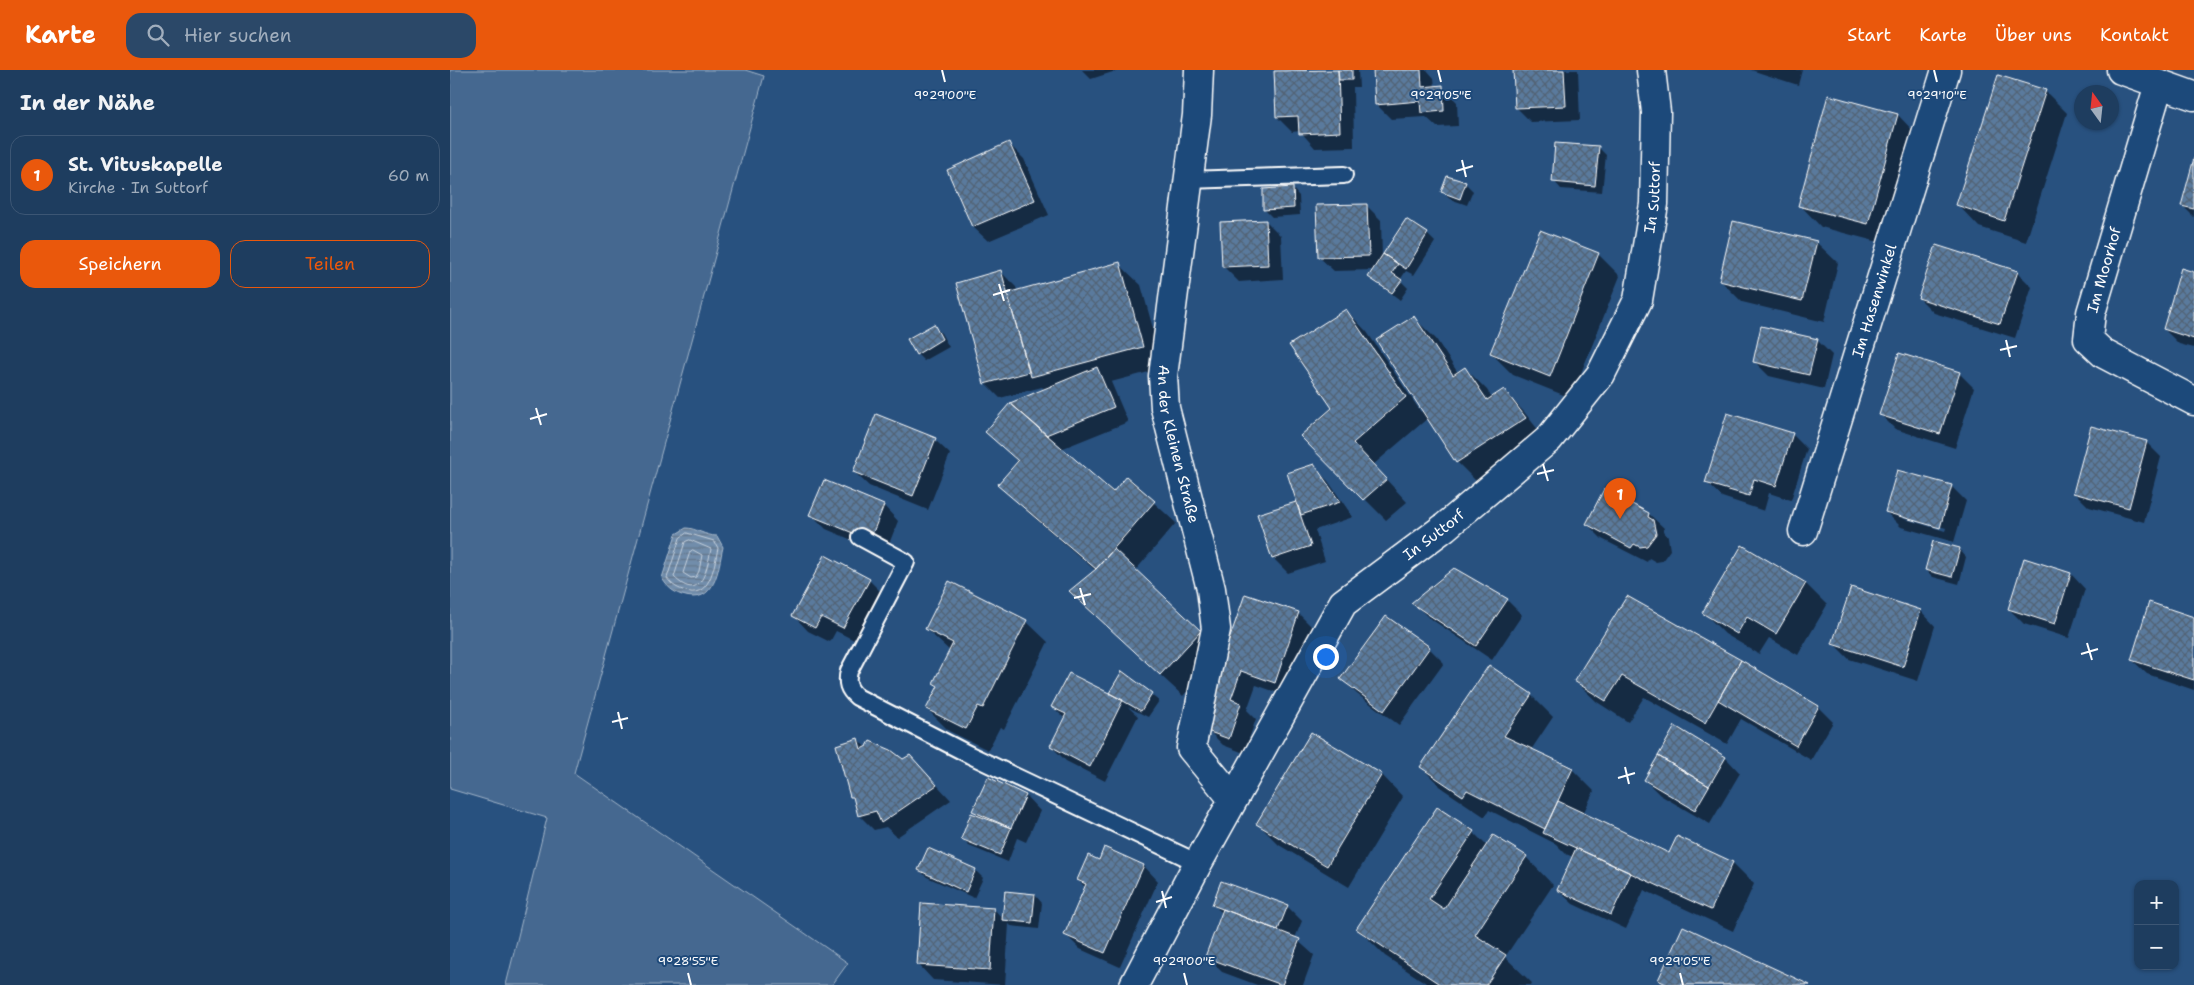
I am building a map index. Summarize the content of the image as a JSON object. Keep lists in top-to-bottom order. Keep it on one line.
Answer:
{"streets":{"street":["In Suttorf","Im Moorhof","Im Hasenwinkel","An der Kleinen Straße"]},"crossings":[["In Suttorf","An der Kleinen Straße"]],"north":"top","page":{"header":"Karte","search":"Hier suchen","nav":["Start","Karte","Über uns","Kontakt"],"heading":"In der Nähe","list":[{"mark":"1","name":"St. Vituskapelle","note":"Kirche · In Suttorf","value":"60 m"}],"buttons":["Speichern","Teilen"],"pins":"1","map_buttons":["+","−"]},"coordinates":["9°29'00\"E","9°29'05\"E","9°29'10\"E","9°28'55\"E"]}
